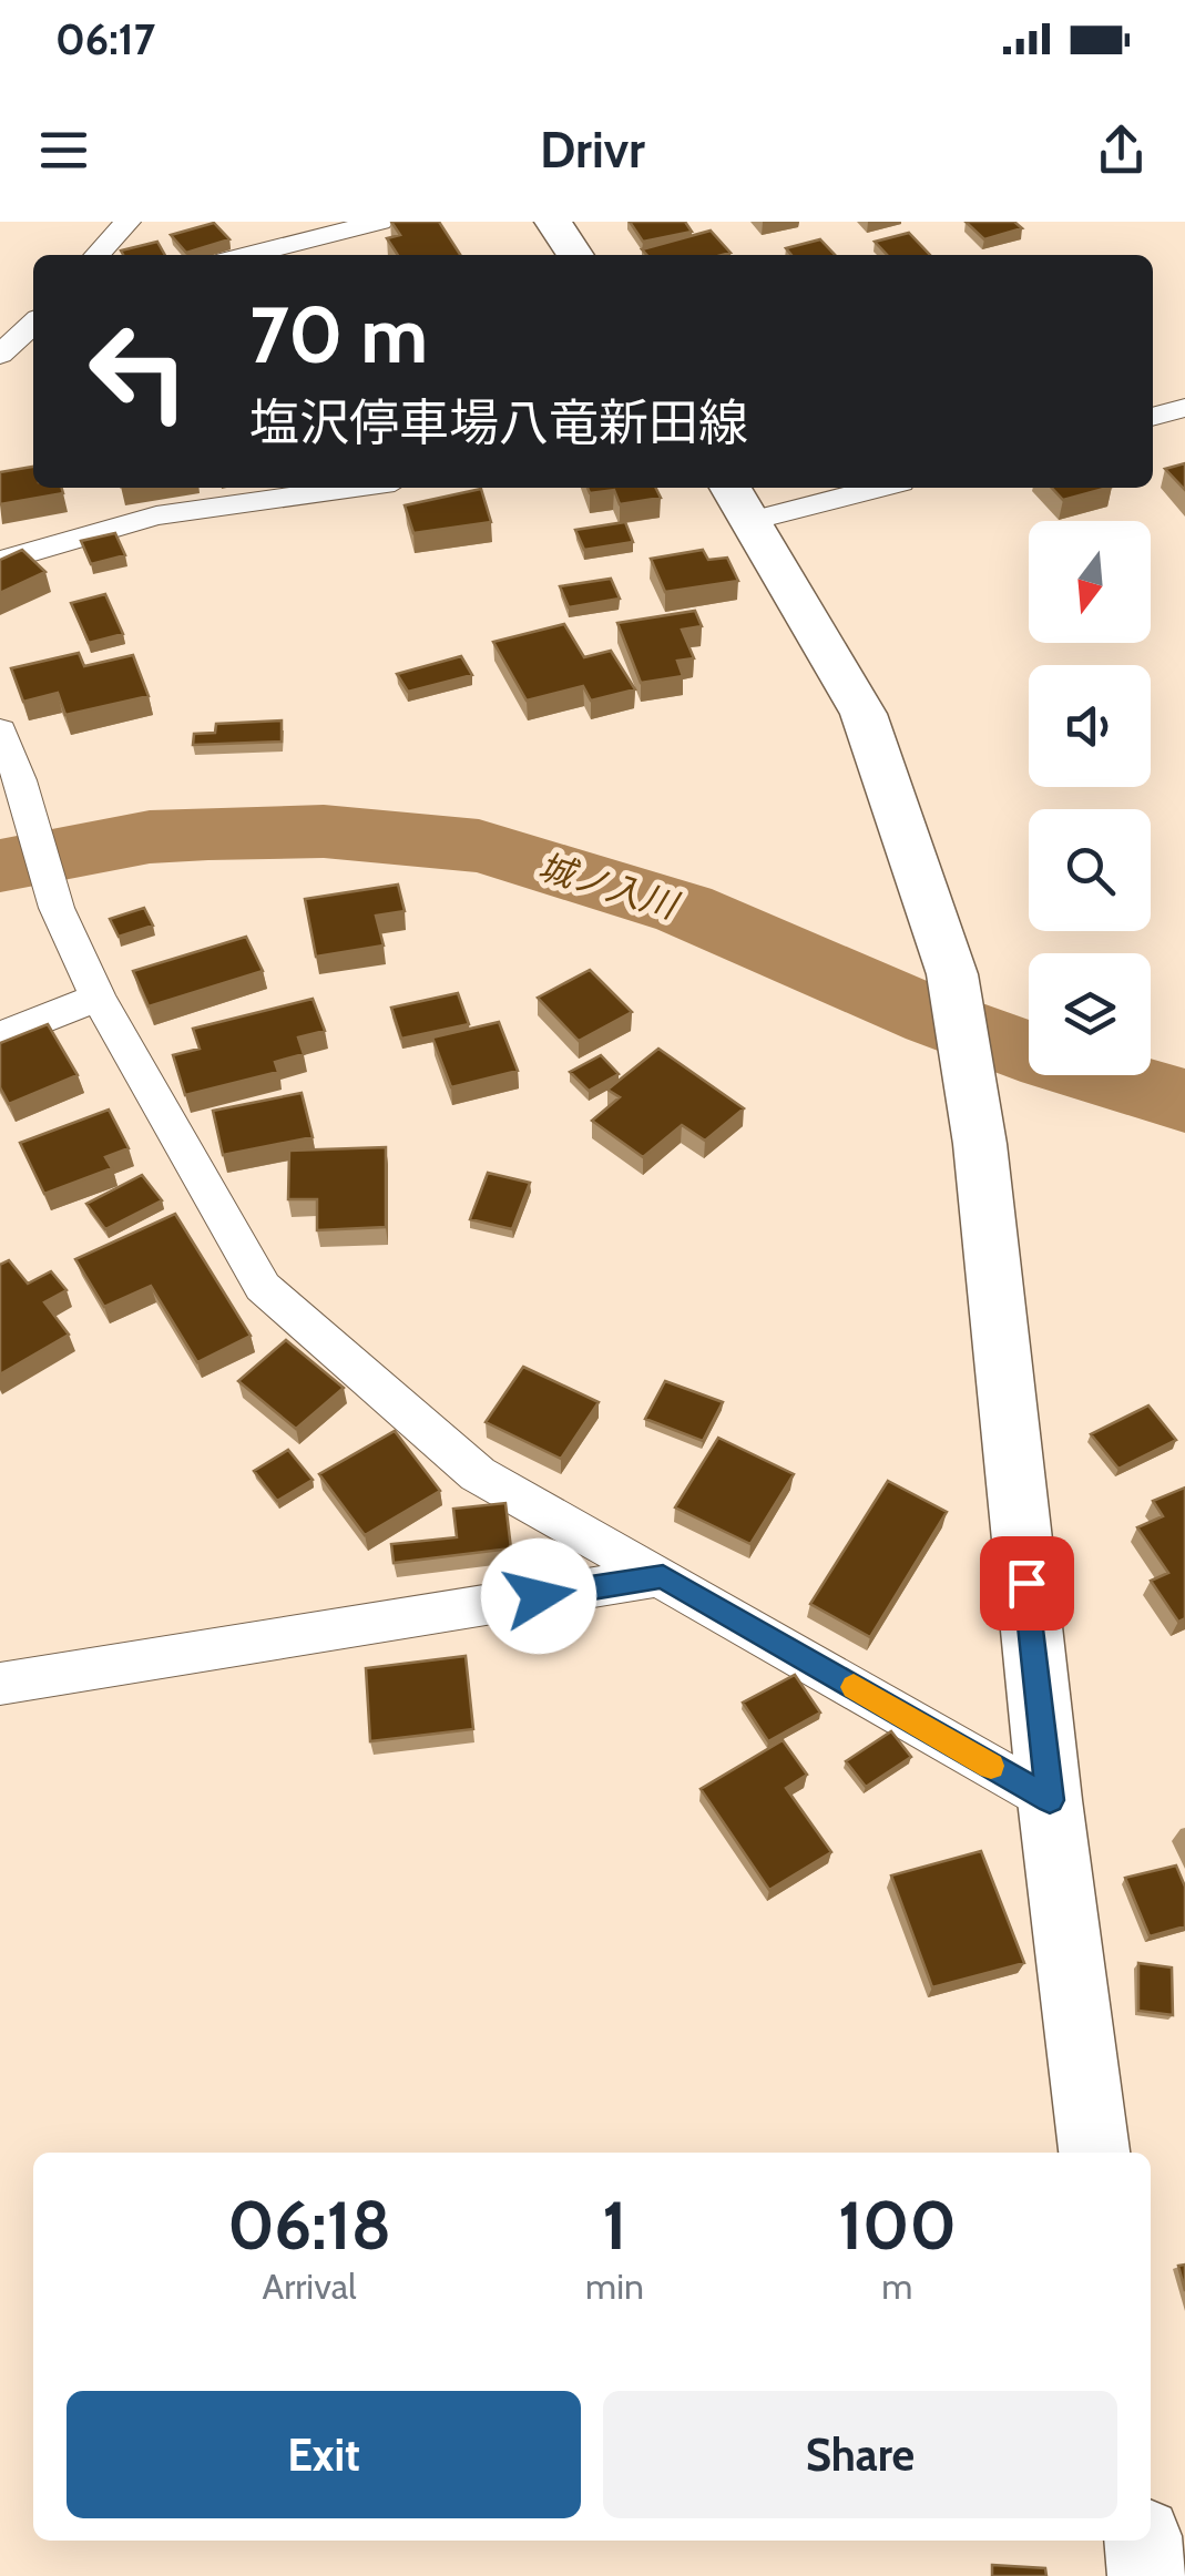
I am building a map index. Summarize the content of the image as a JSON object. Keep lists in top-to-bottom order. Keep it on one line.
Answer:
{"water":["城ノ入川"],"north":"bottom","page":{"status":"06:17","header":"Drivr","turn":["70 m","塩沢停車場八竜新田線"],"eta":["06:18","Arrival","1","min","100","m"],"buttons":["Exit","Share"]}}
